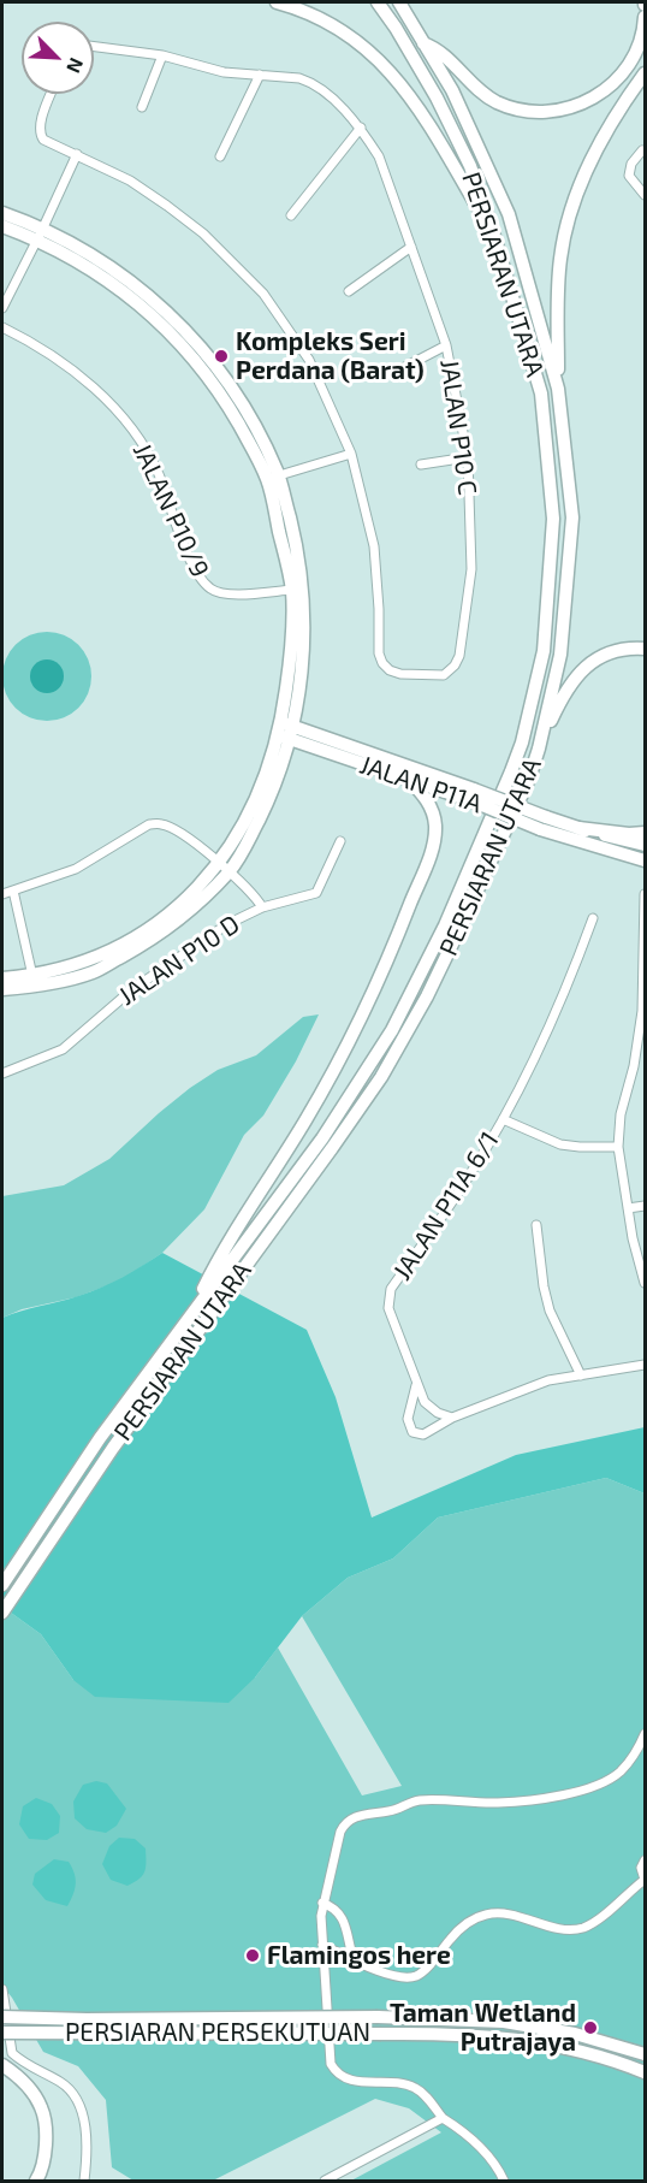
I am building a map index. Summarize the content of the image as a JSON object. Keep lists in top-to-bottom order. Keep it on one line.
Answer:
{"streets":{"main road":["PERSIARAN UTARA","JALAN P11A","PERSIARAN PERSEKUTUAN"],"street":["JALAN P10 C","JALAN P10/9","JALAN P10 D","JALAN P11A 6/1"]},"places":["Kompleks Seri Perdana (Barat)","Flamingos here","Taman Wetland Putrajaya"],"north":"bottom right"}
